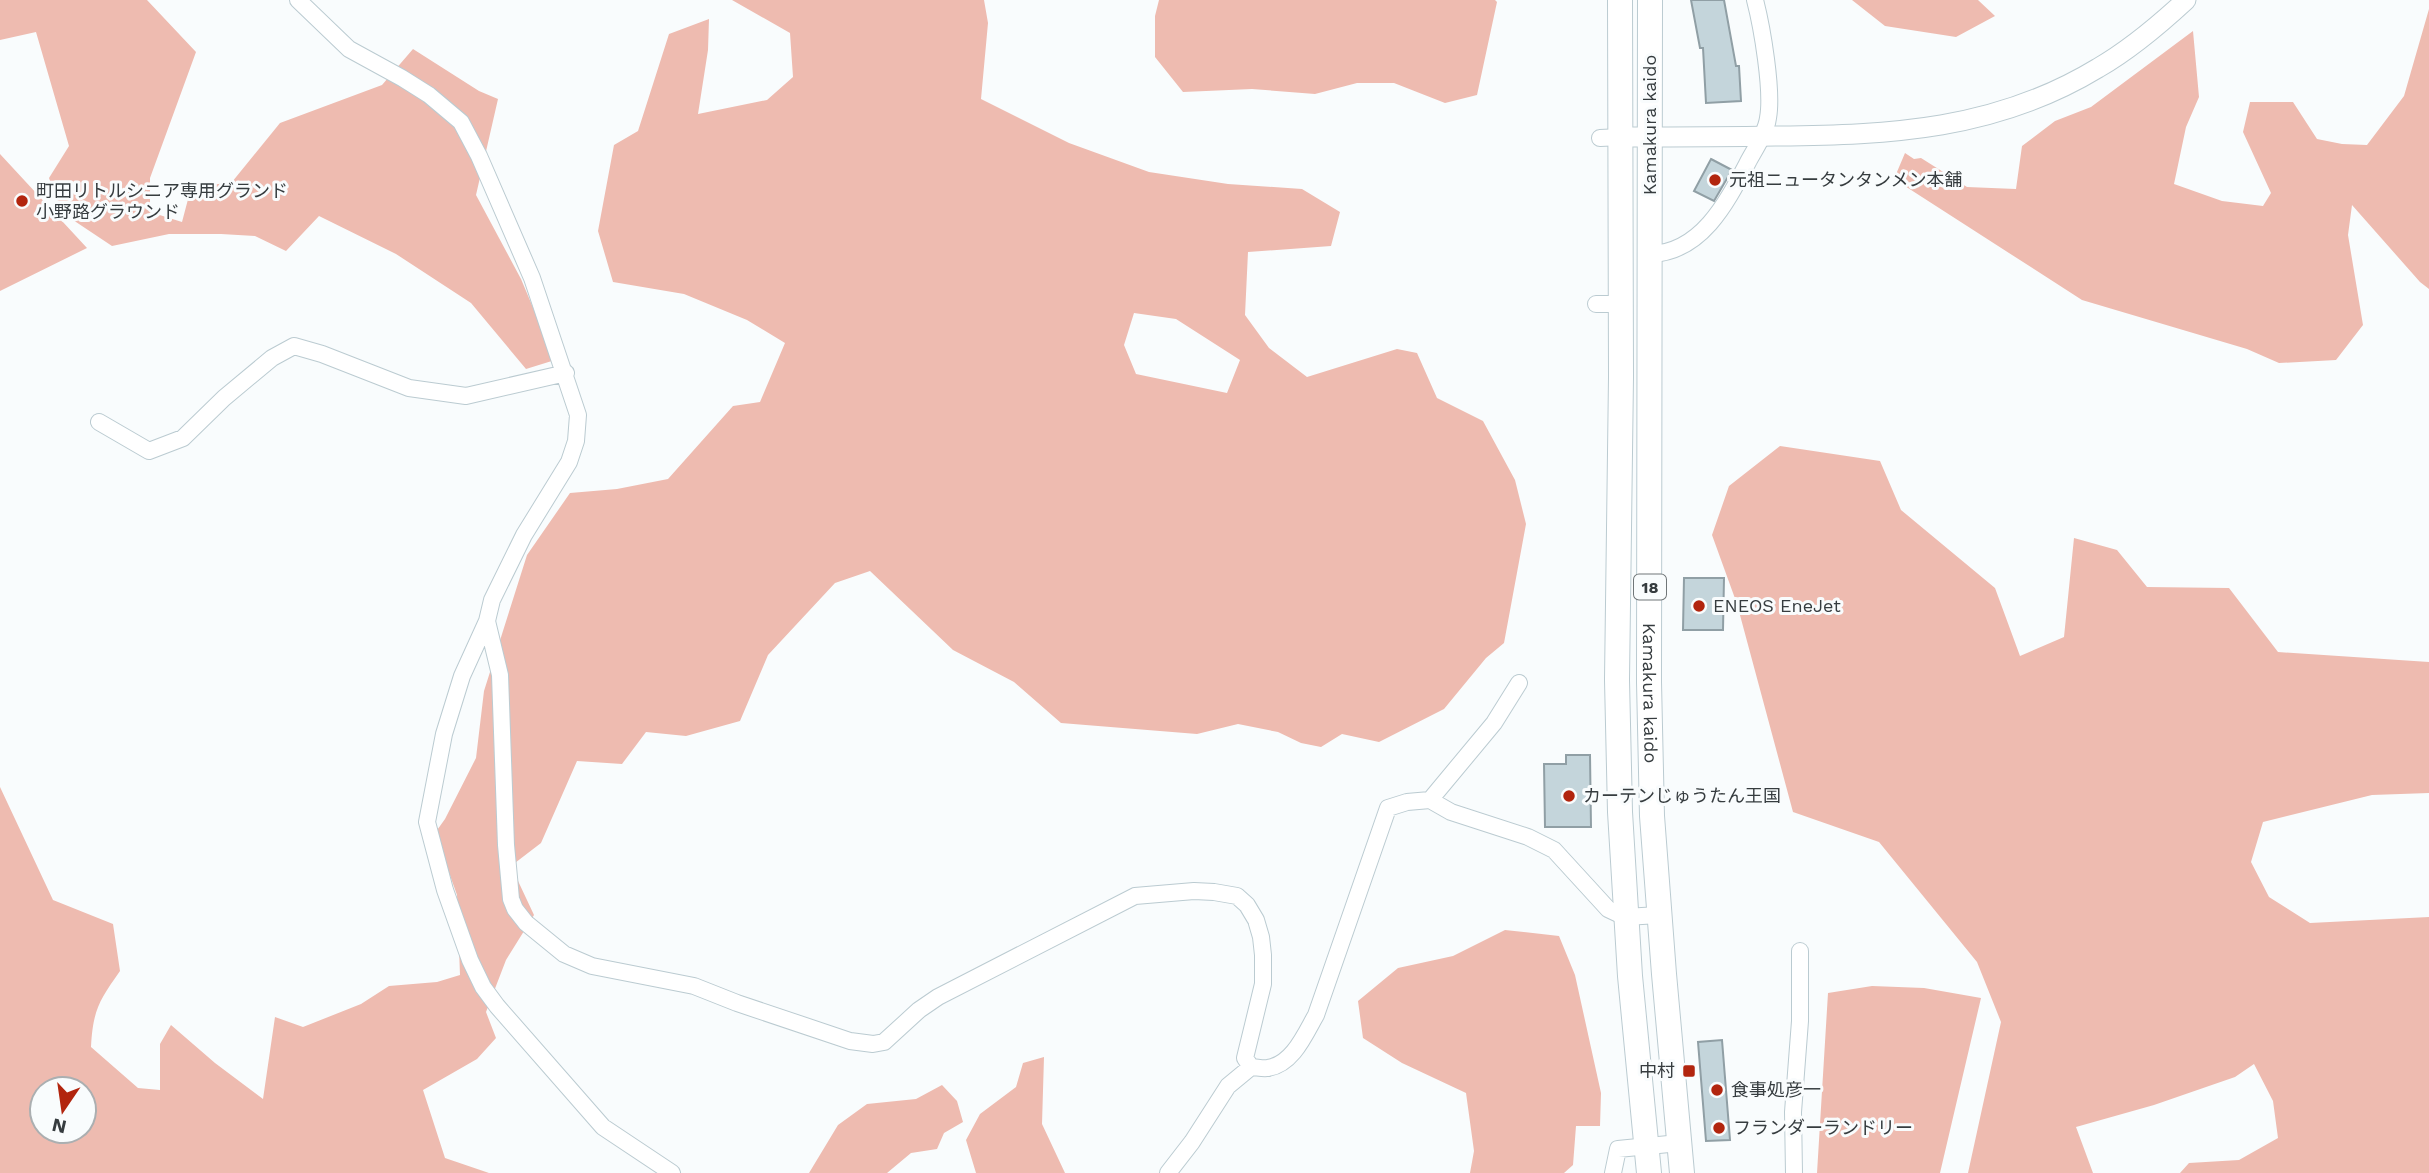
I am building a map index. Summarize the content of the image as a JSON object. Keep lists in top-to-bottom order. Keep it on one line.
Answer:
{"streets":{"main road":["Kamakura kaido","18"]},"places":{"other":["元祖ニュータンタンメン本舗","町田リトルシニア専用グランド 小野路グラウンド","ENEOS EneJet","カーテンじゅうたん王国","食事処彦一","フランダーランドリー"],"transit":["中村"]},"north":"bottom"}
